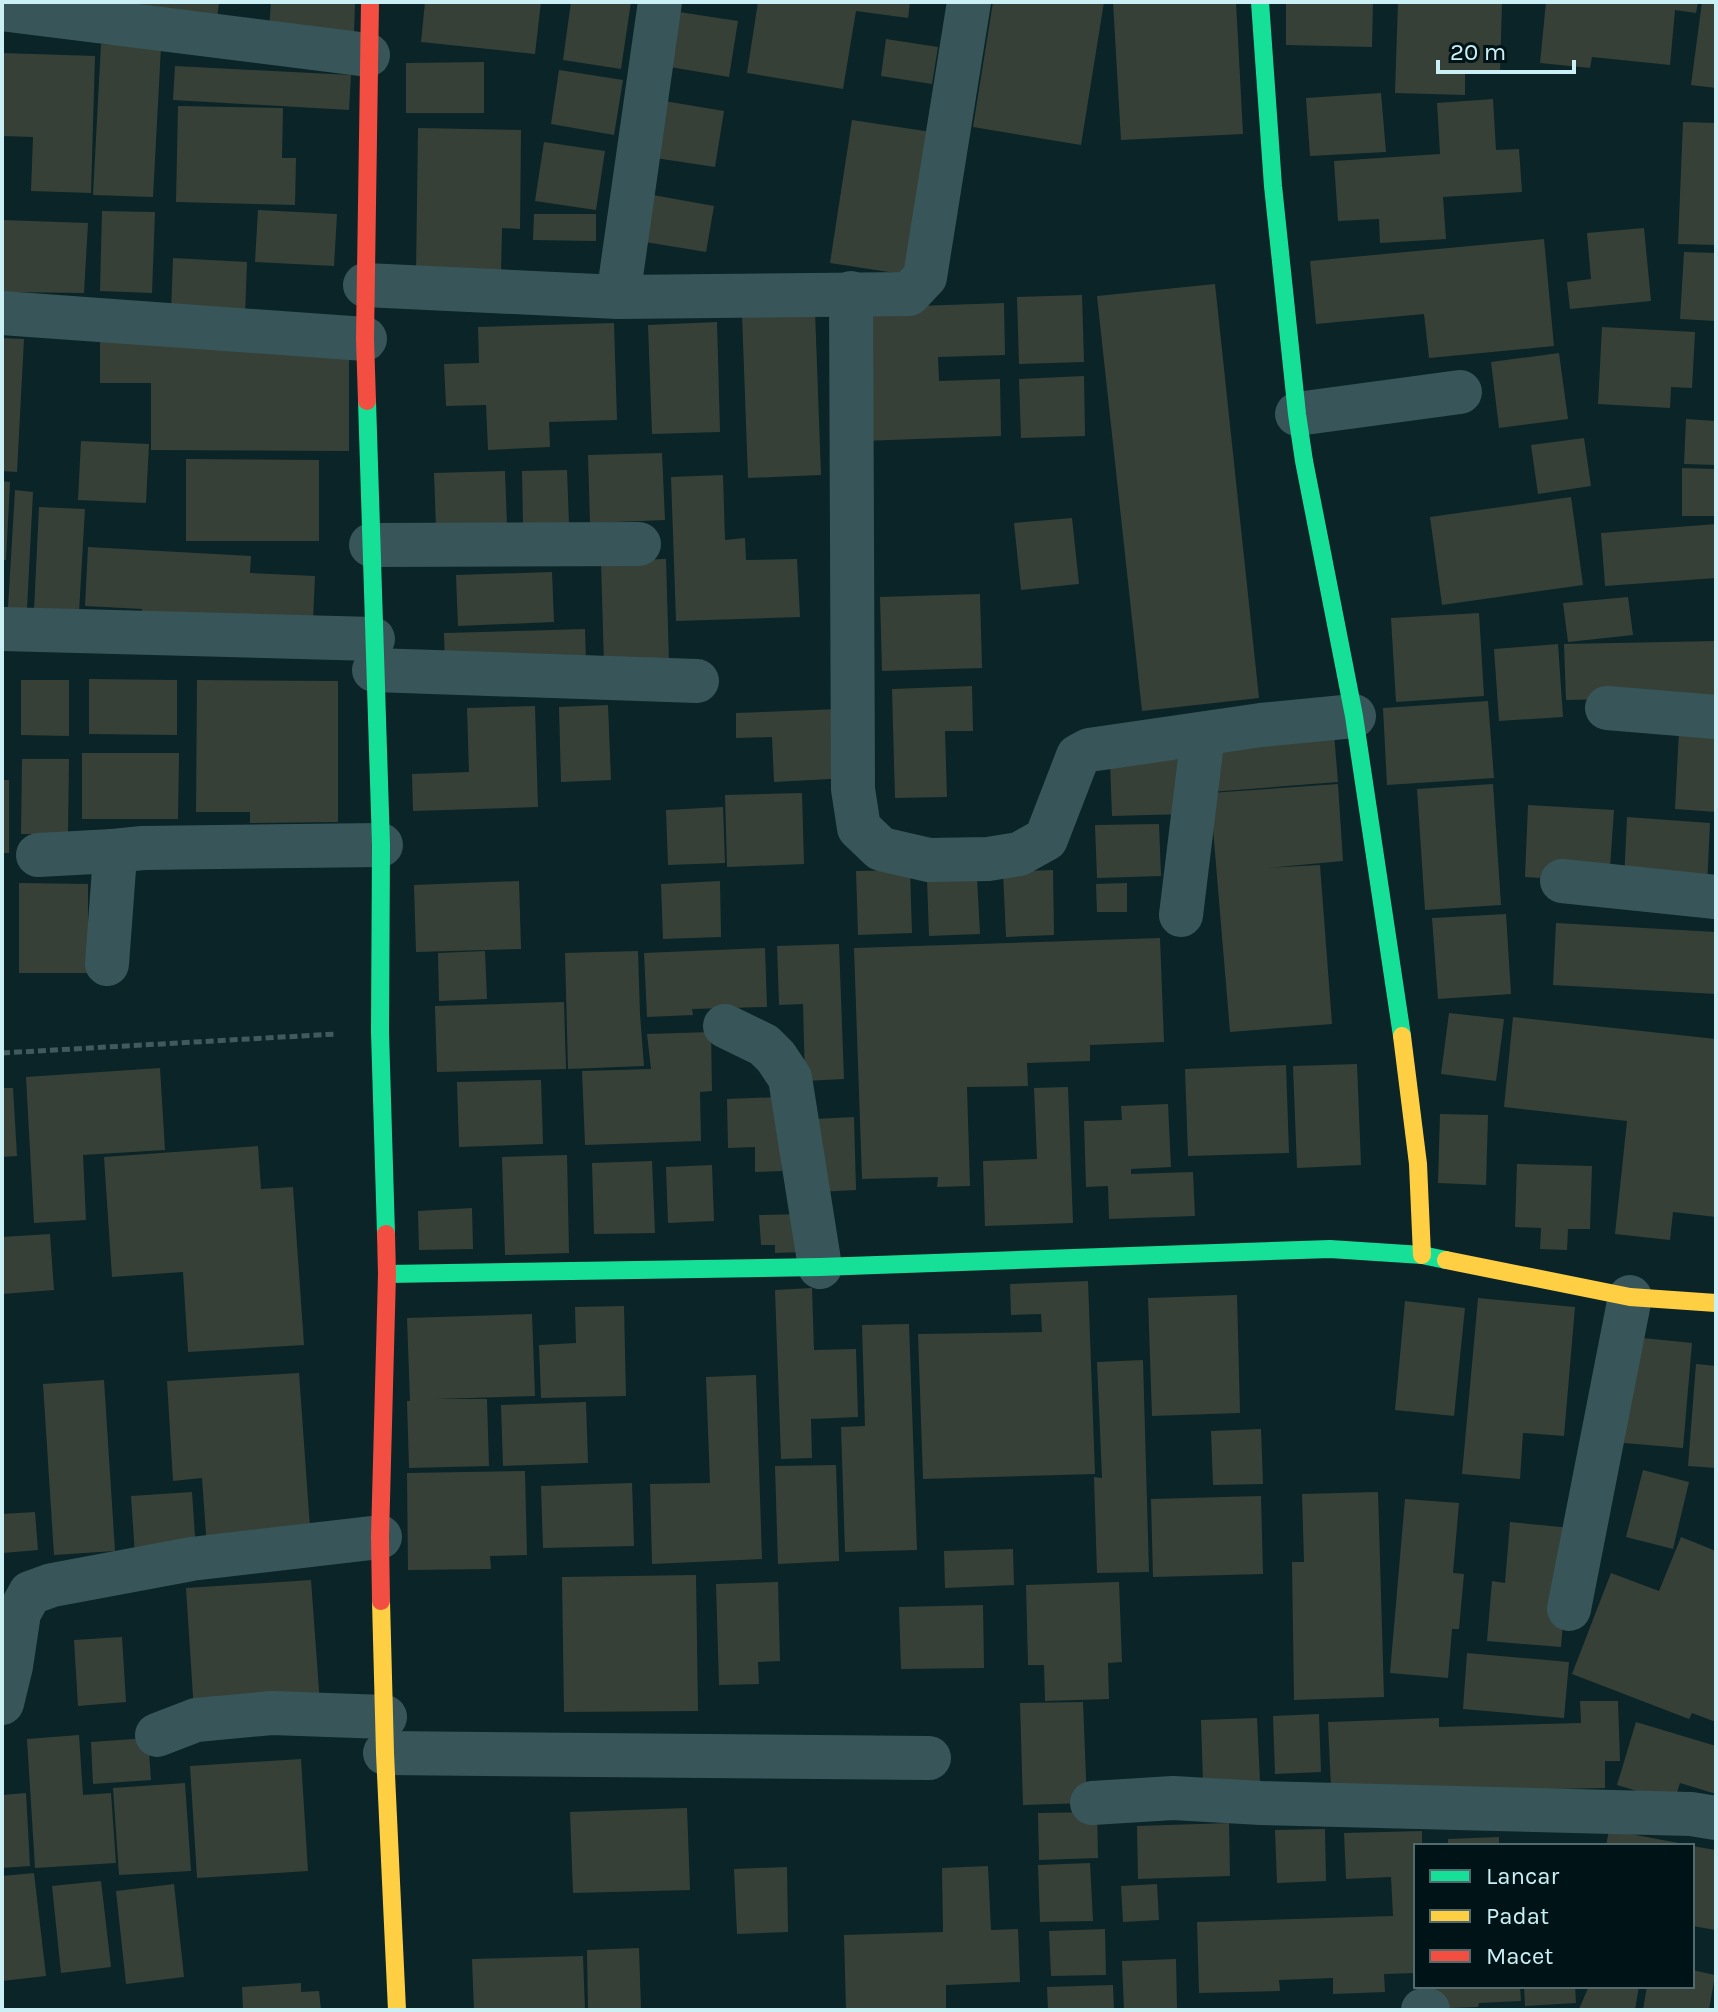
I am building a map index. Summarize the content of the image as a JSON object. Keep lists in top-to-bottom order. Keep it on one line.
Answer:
{"legend":["Lancar","Padat","Macet"],"scale_bar":"20 m"}
